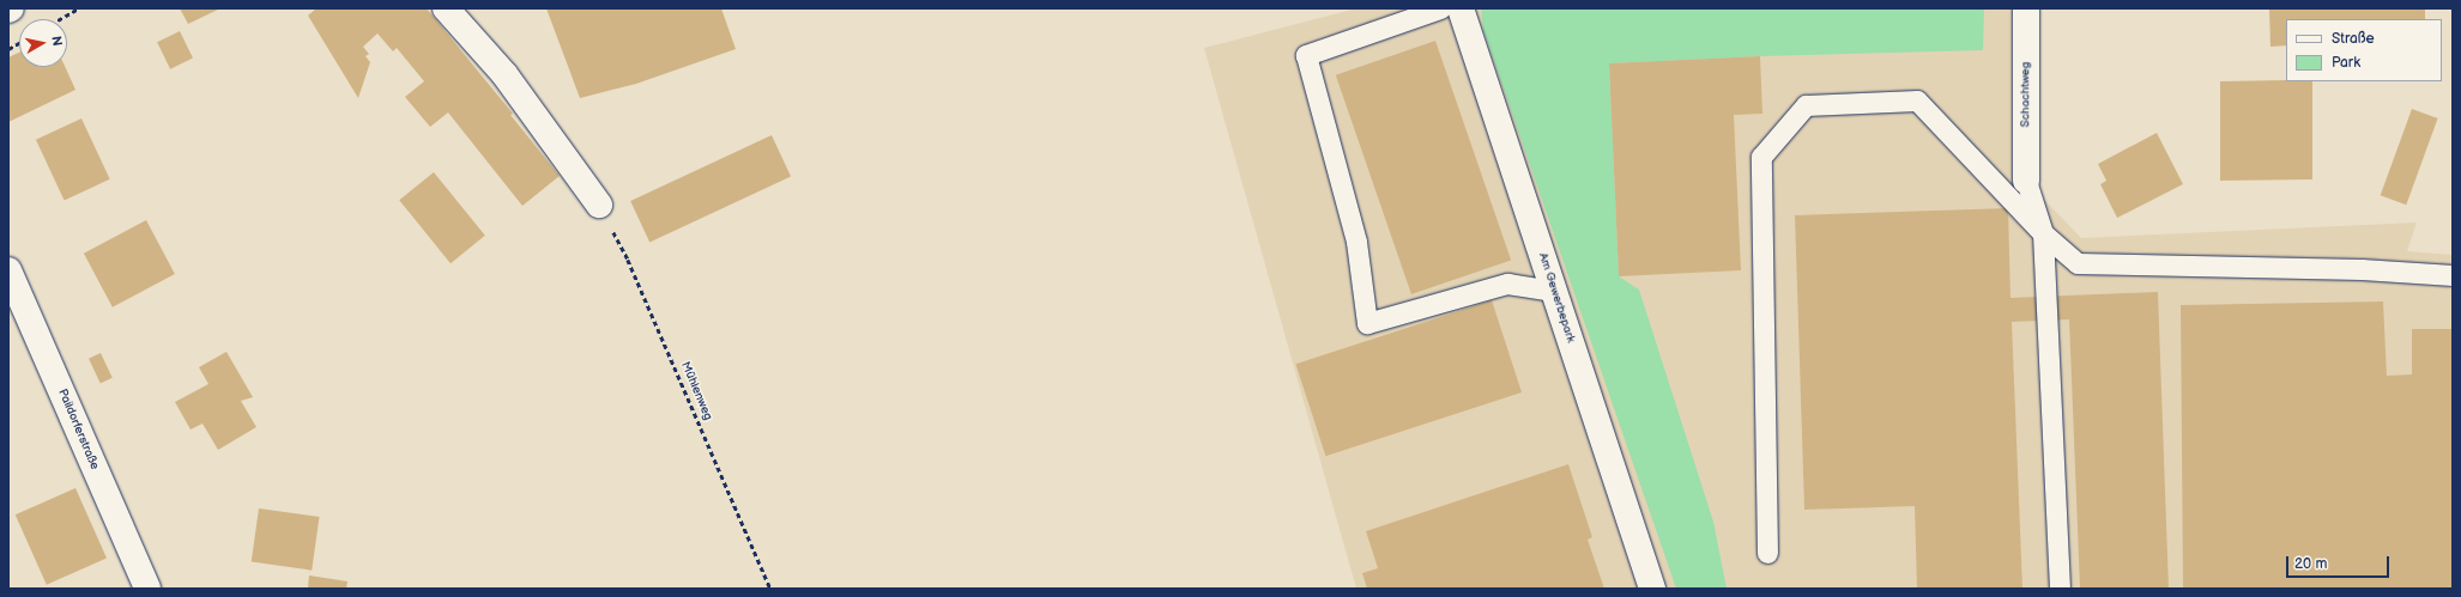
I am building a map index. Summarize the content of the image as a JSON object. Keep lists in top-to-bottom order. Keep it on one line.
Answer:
{"streets":{"street":["Schachtweg","Am Gewerbepark","Paildorferstraße"],"path":["Mühlenweg"]},"legend":["Straße","Park"],"scale_bar":"20 m","north":"right"}
